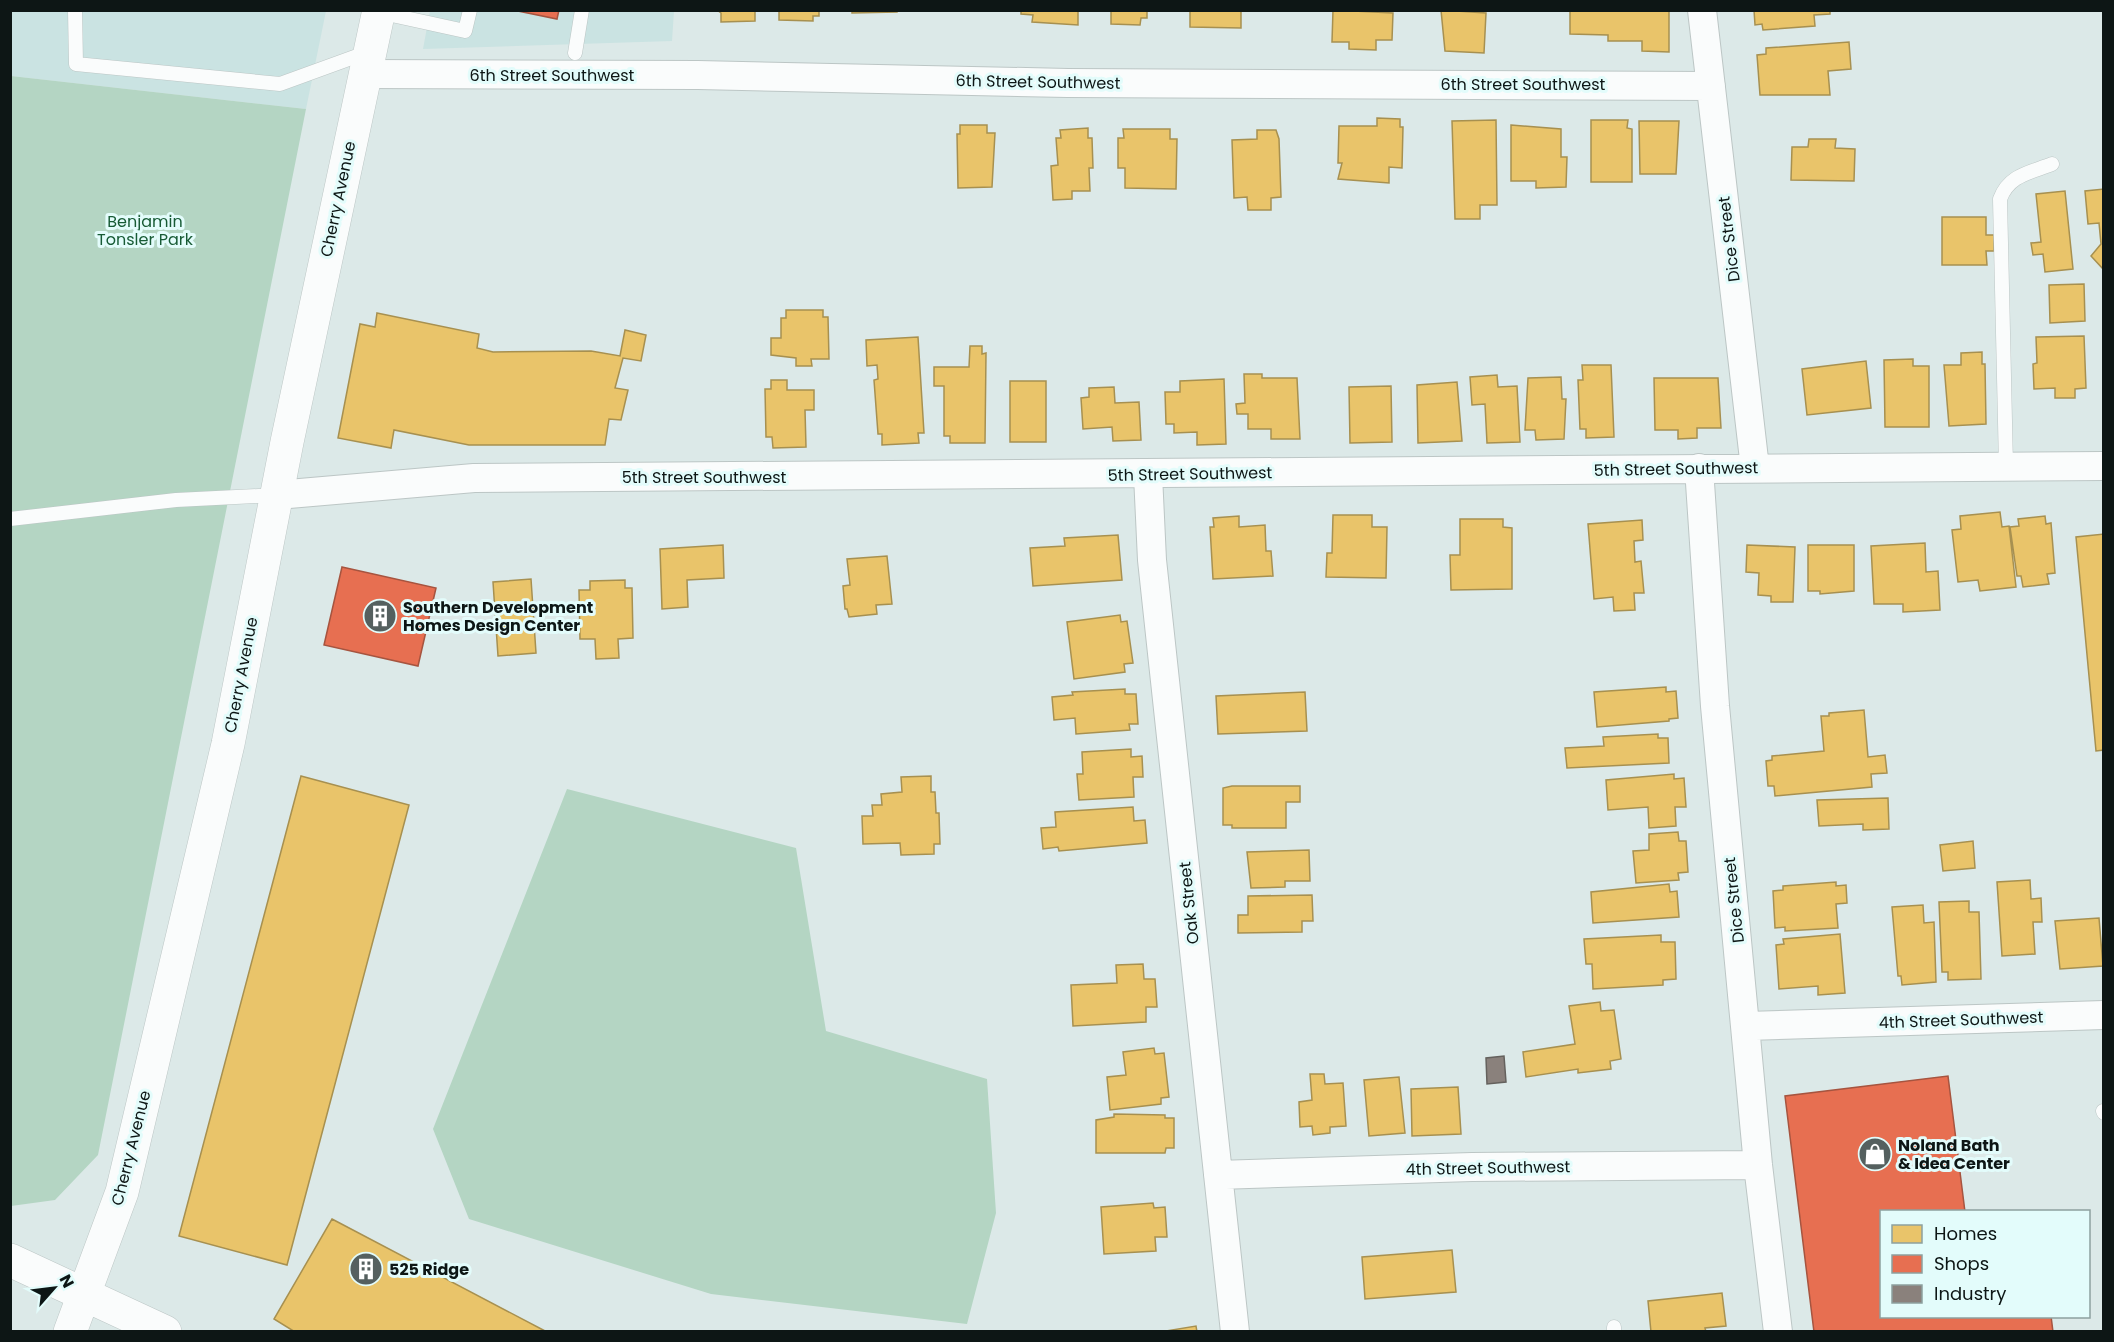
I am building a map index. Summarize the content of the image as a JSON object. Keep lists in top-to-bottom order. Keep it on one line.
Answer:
{"streets":{"main road":["Cherry Avenue"],"street":["6th Street Southwest","Dice Street","5th Street Southwest","Oak Street","4th Street Southwest"]},"crossings":[["6th Street Southwest","Cherry Avenue"],["6th Street Southwest","Dice Street"],["Cherry Avenue","5th Street Southwest"],["Dice Street","5th Street Southwest"],["Dice Street","4th Street Southwest"],["5th Street Southwest","Oak Street"],["Oak Street","4th Street Southwest"]],"parks":["Benjamin Tonsler Park"],"places":{"building":["Southern Development Homes Design Center","525 Ridge"],"shop":["Noland Bath & Idea Center"]},"legend":["Homes","Shops","Industry"],"north":"top right"}
